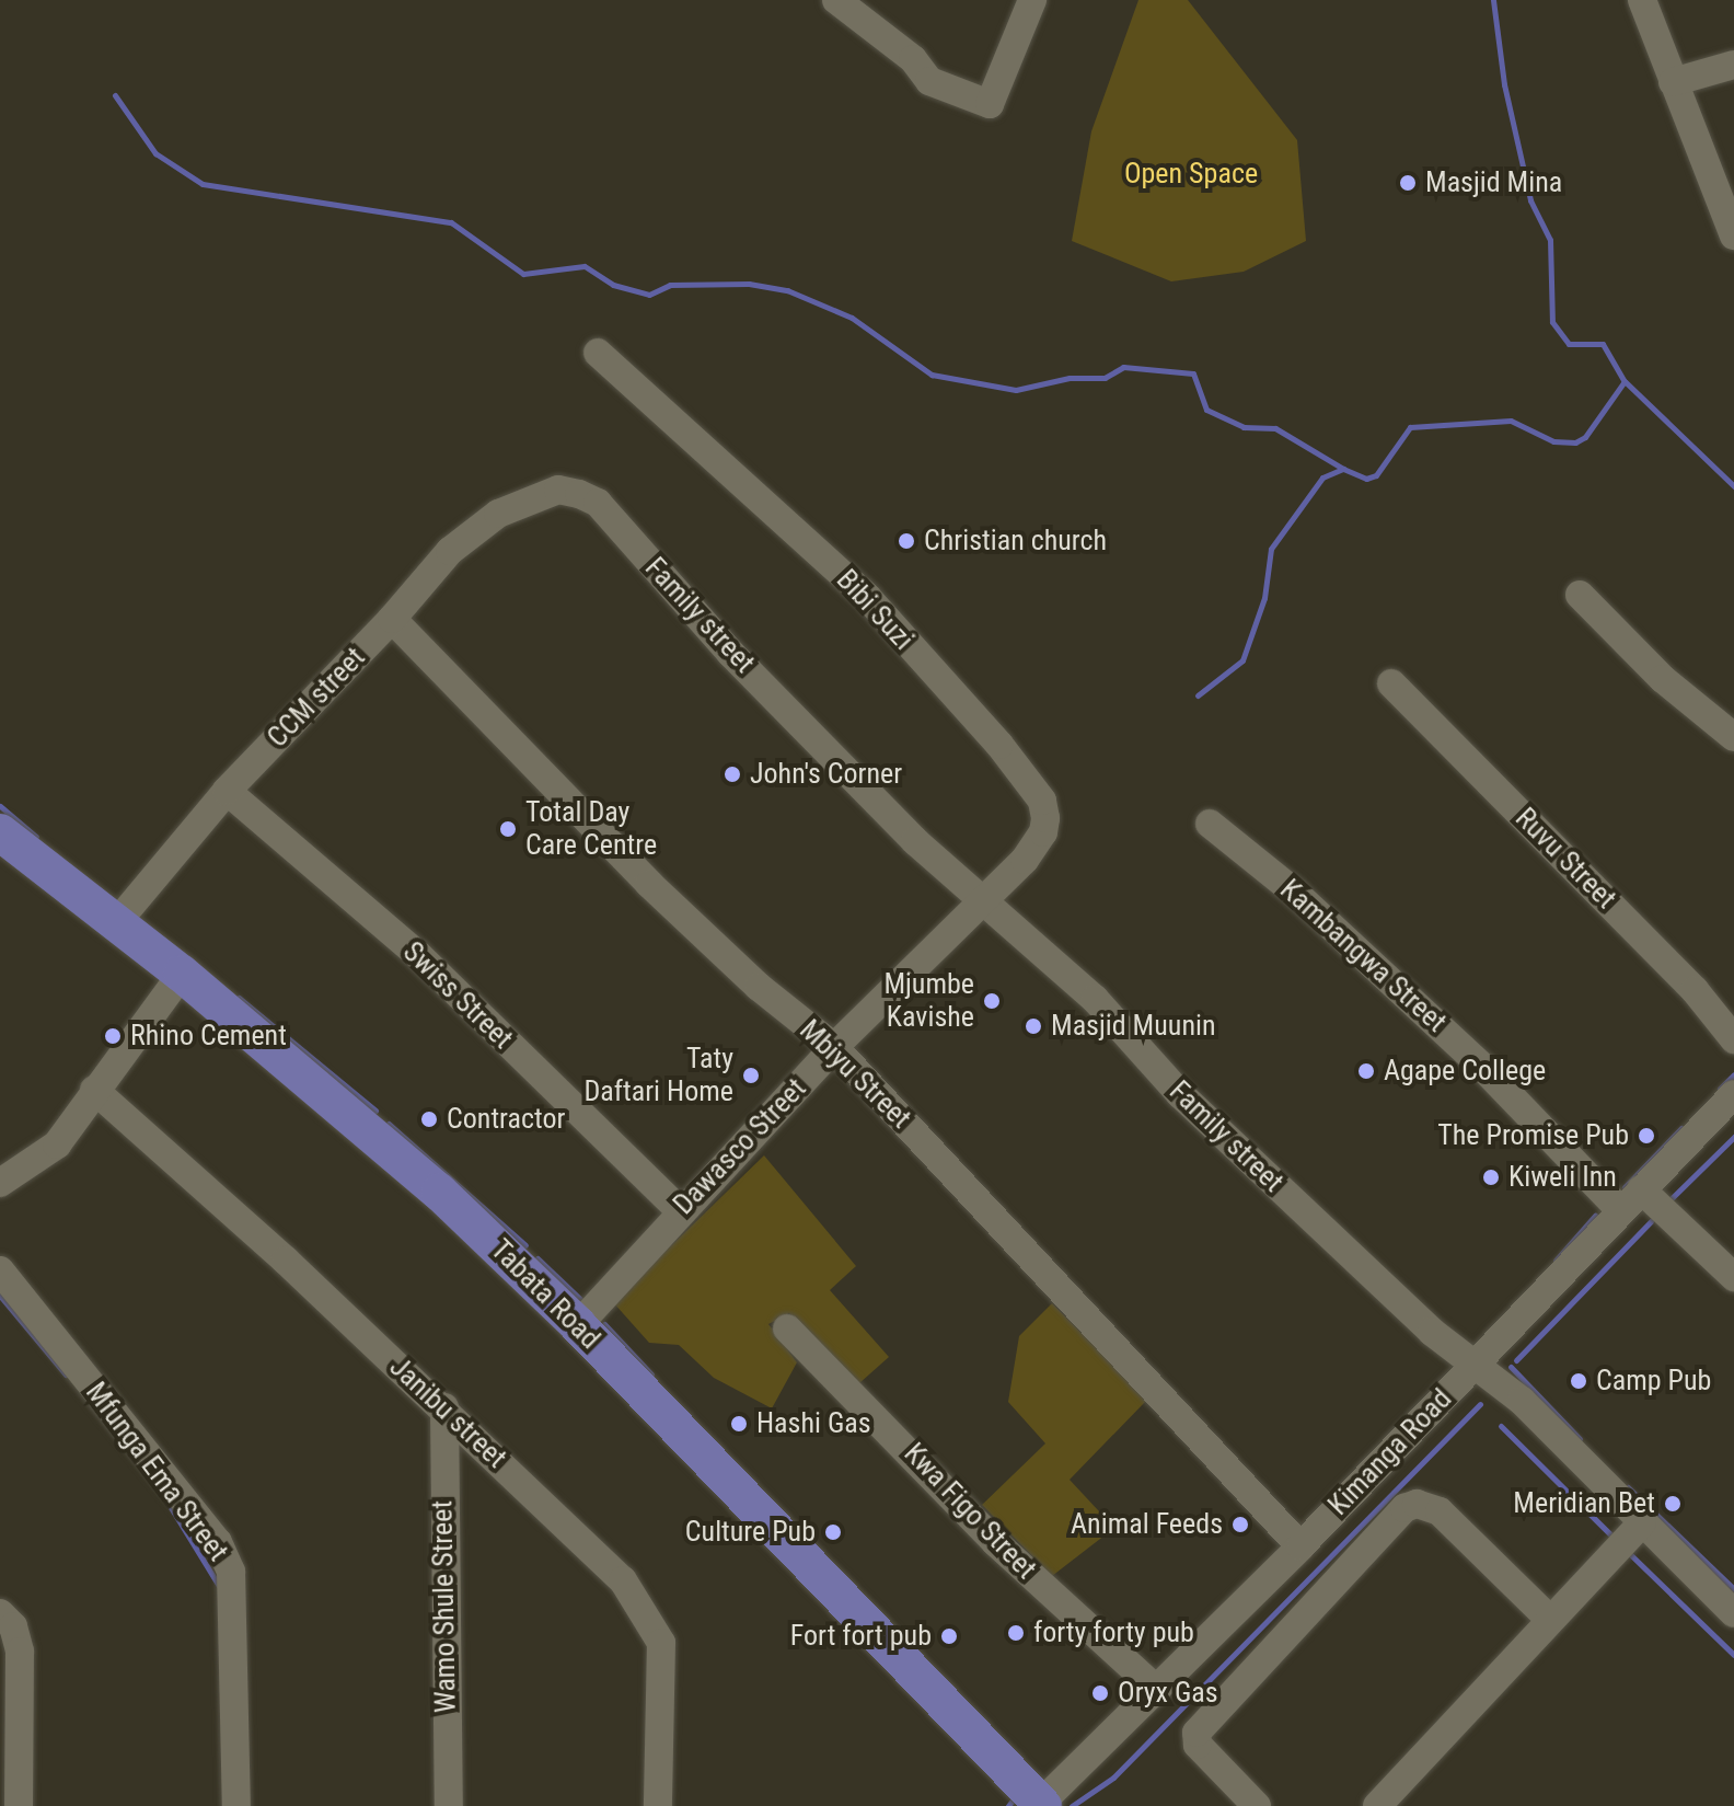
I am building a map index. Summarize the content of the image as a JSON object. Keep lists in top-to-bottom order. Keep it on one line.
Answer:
{"streets":{"main road":["Tabata Road"],"street":["Bibi Suzi","Family street","CCM street","Ruvu Street","Kambangwa Street","Swiss Street","Mbiyu Street","Dawasco Street","Janibu street","Kimanga Road","Mfunga Ema Street","Kwa Figo Street","Wamo Shule Street"]},"crossings":[["Bibi Suzi","Family street"],["Bibi Suzi","Dawasco Street"],["Family street","CCM street"],["Family street","Dawasco Street"],["Family street","Kimanga Road"],["CCM street","Swiss Street"],["CCM street","Mbiyu Street"],["CCM street","Tabata Road"],["Kambangwa Street","Kimanga Road"],["Swiss Street","Dawasco Street"],["Mbiyu Street","Dawasco Street"],["Mbiyu Street","Kimanga Road"],["Dawasco Street","Tabata Road"],["Tabata Road","Kimanga Road"],["Janibu street","Wamo Shule Street"],["Kimanga Road","Kwa Figo Street"]],"parks":["Open Space"],"places":["Masjid Mina","Christian church","John's Corner","Total Day Care Centre","Mjumbe Kavishe","Masjid Muunin","Rhino Cement","Agape College","Taty Daftari Home","Contractor","The Promise Pub","Kiweli Inn","Camp Pub","Hashi Gas","Meridian Bet","Animal Feeds","Culture Pub","forty forty pub","Fort fort pub","Oryx Gas"]}
